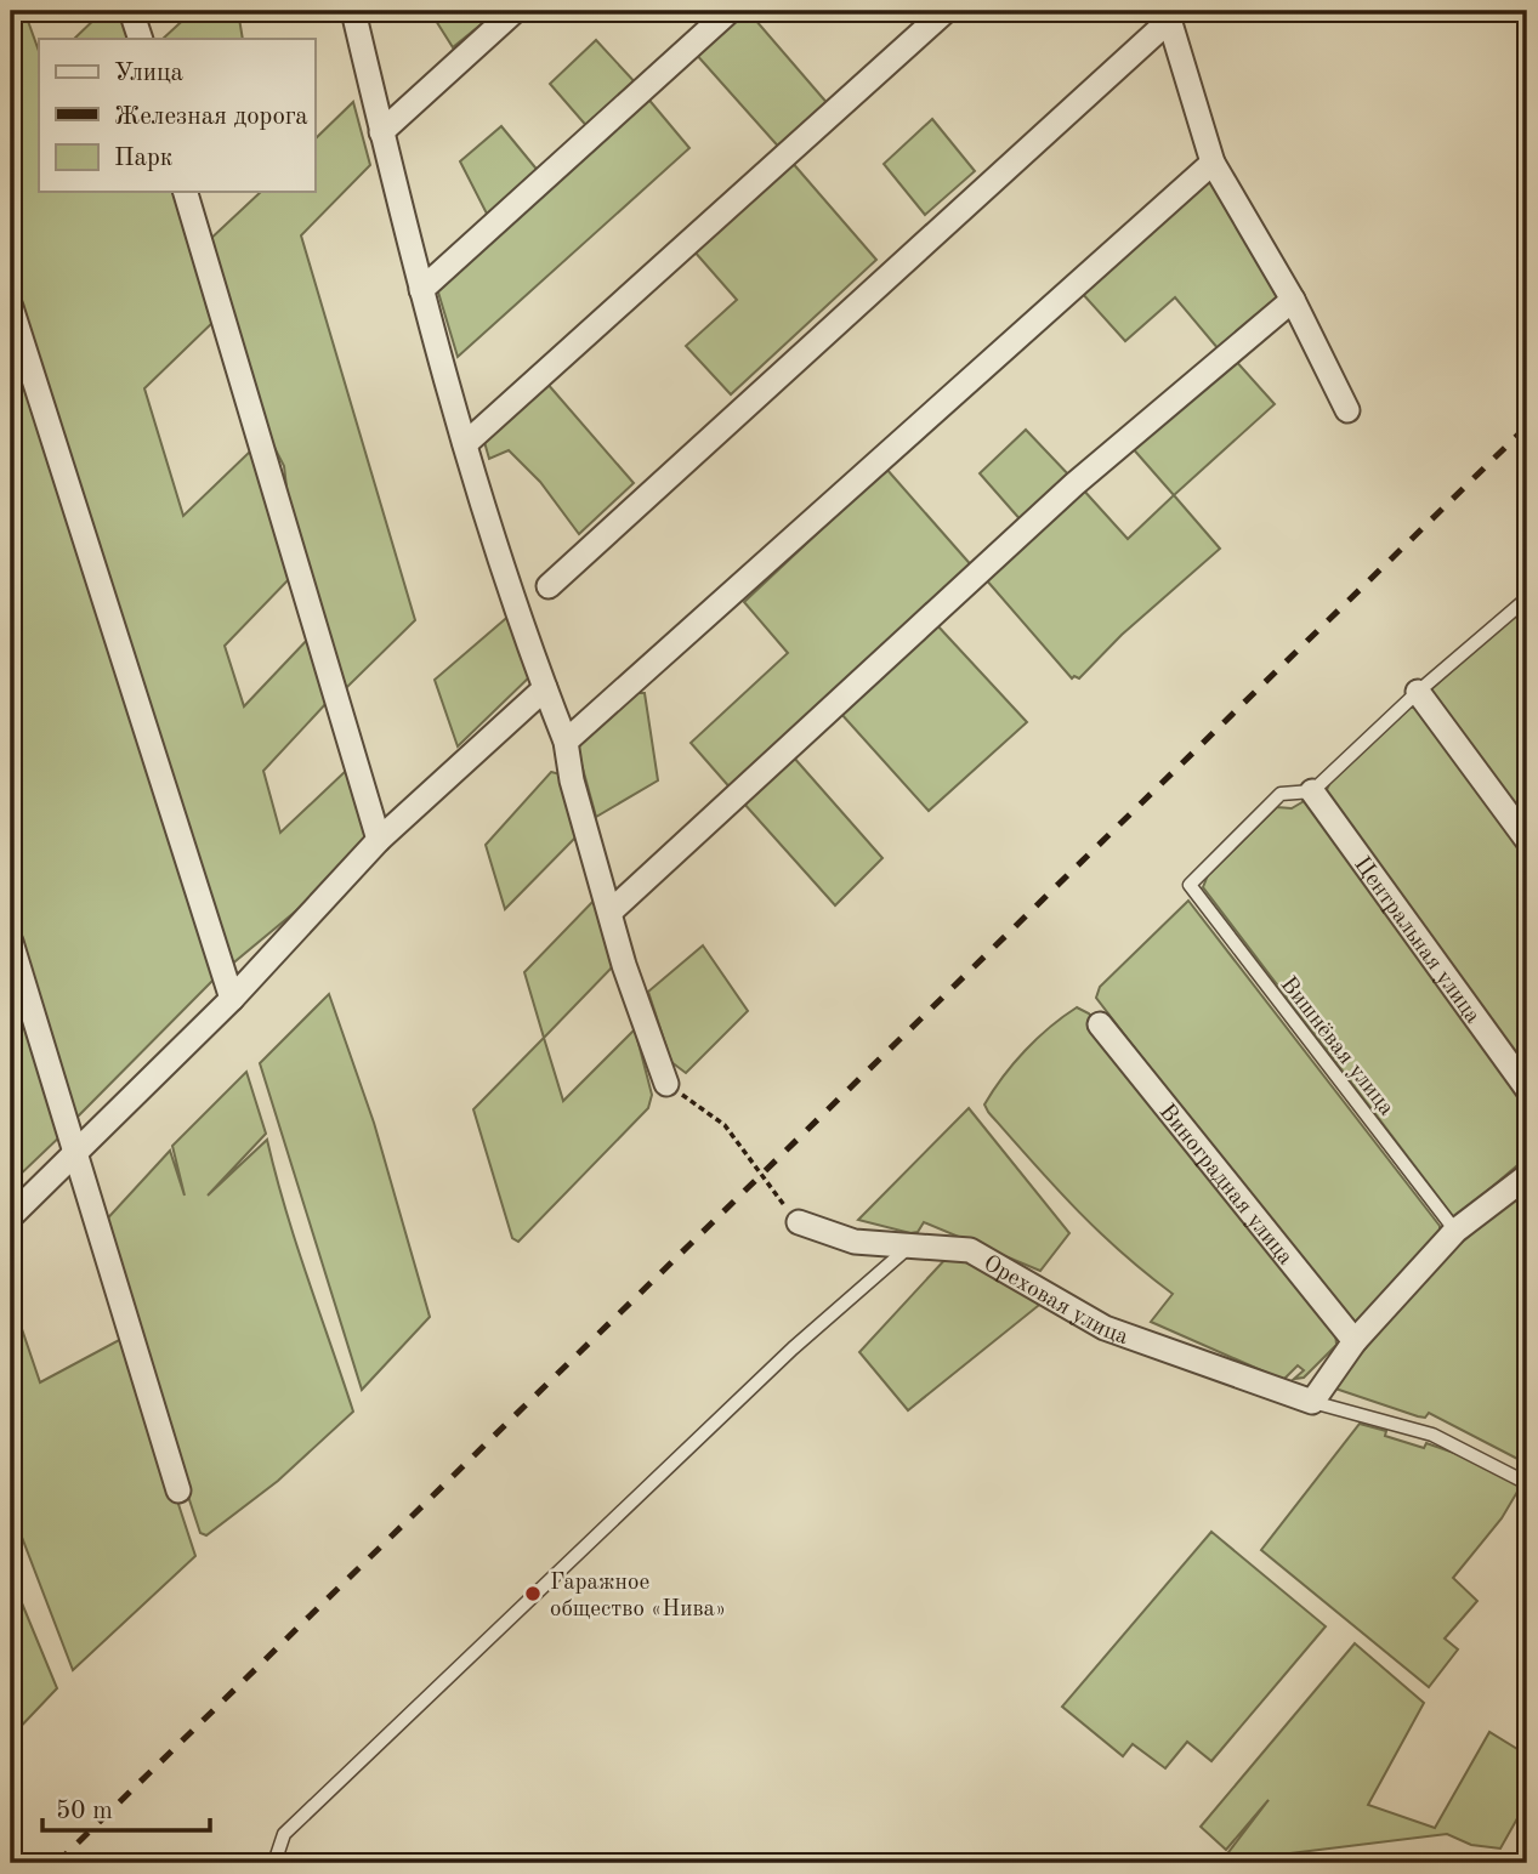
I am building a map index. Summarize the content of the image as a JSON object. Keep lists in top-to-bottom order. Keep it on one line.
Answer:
{"streets":{"street":["Центральная улица","Виноградная улица","Ореховая улица"],"lane":["Вишнёвая улица"]},"crossings":[["Центральная улица","Вишнёвая улица"]],"places":["Гаражное общество «Нива»"],"legend":["Улица","Железная дорога","Парк"],"scale_bar":"50 m"}
